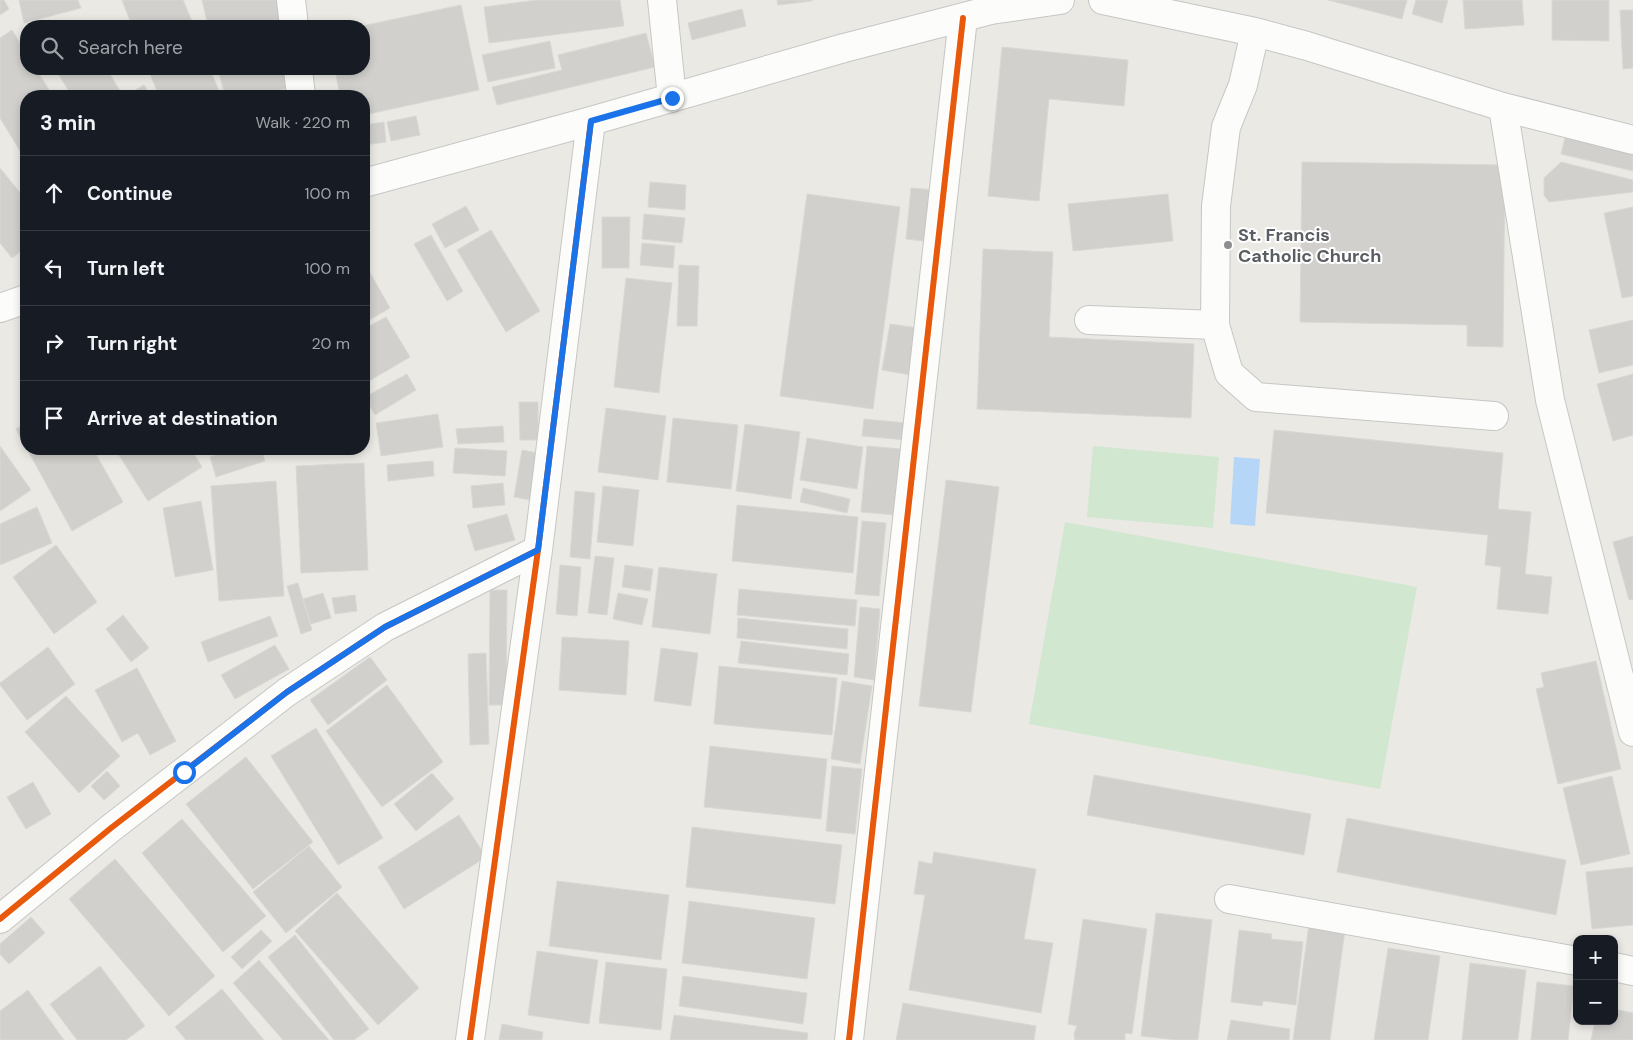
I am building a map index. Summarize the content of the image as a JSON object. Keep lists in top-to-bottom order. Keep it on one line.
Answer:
{"places":["St. Francis Catholic Church"],"page":{"search":"Search here","heading":["3 min","Walk · 220 m"],"list":[["Continue","100 m"],["Turn left","100 m"],["Turn right","20 m"],"Arrive at destination"],"map_buttons":["+","−"]}}
